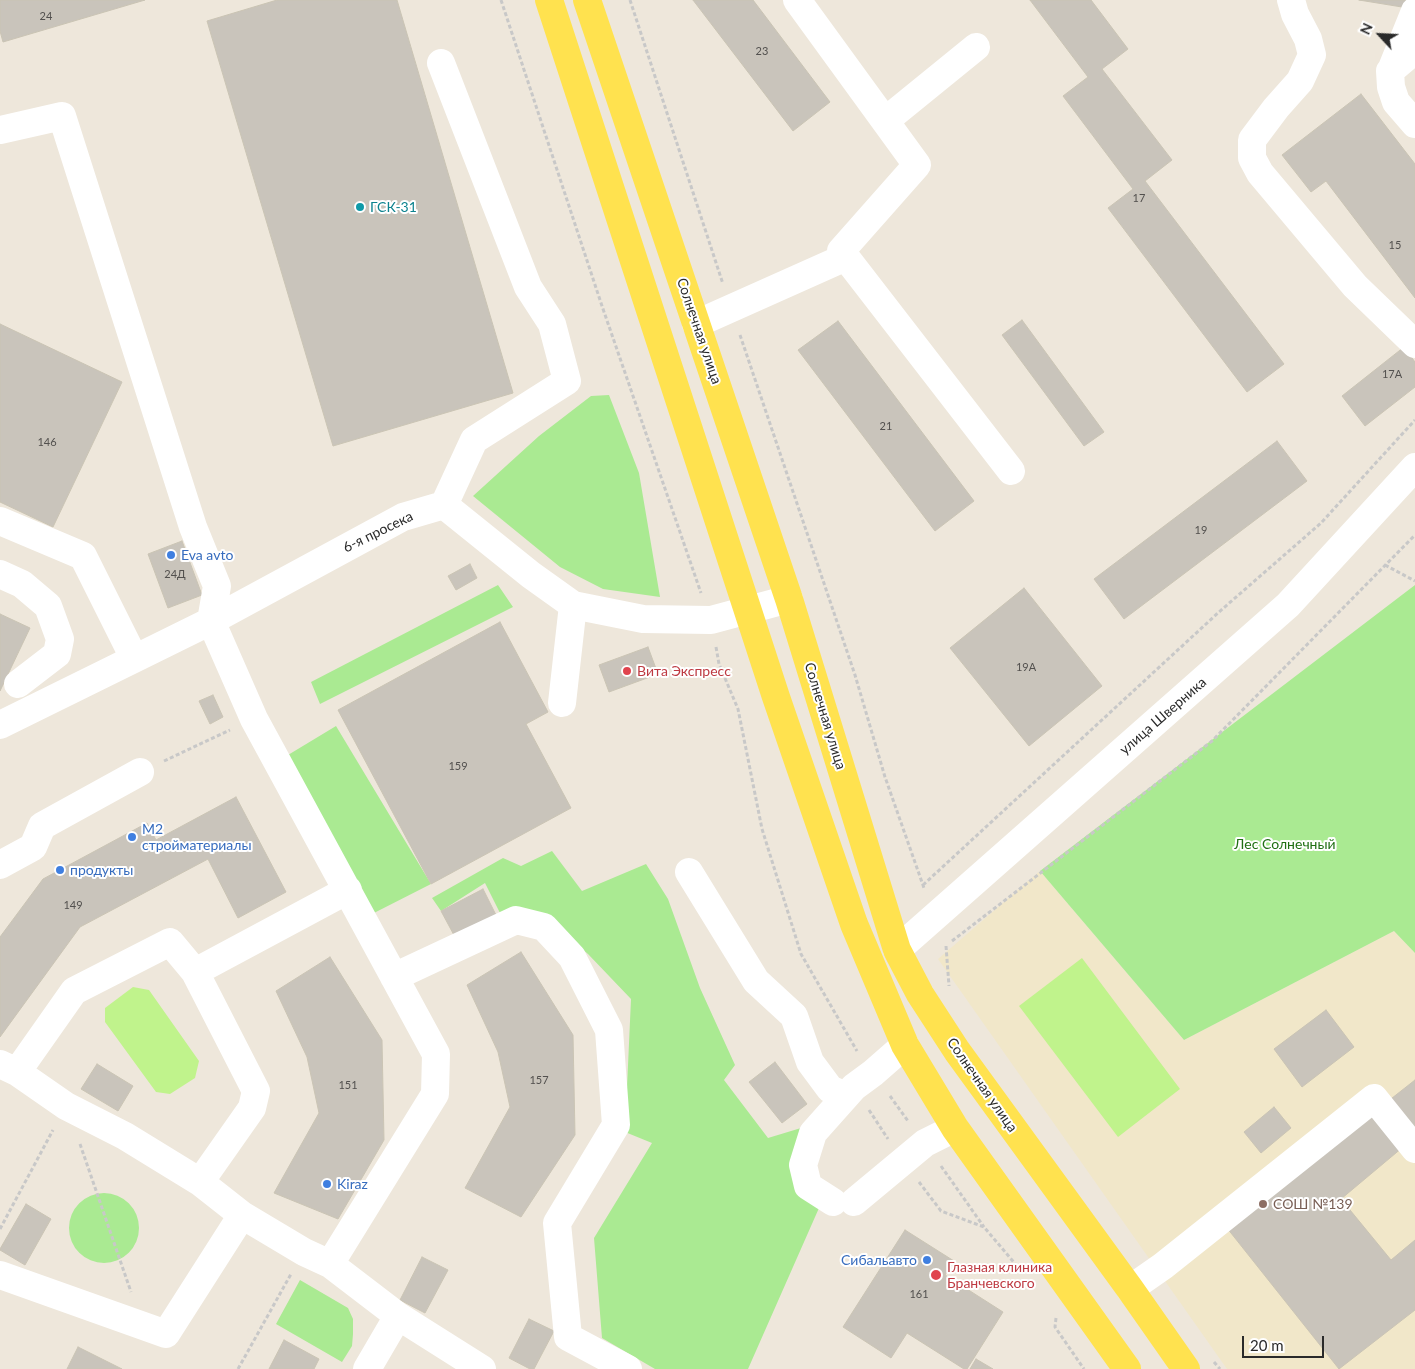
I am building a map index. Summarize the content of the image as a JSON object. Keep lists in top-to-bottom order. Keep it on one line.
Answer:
{"streets":{"main road":["Солнечная улица"],"street":["6-я просека","улица Шверника"]},"crossings":[["Солнечная улица","улица Шверника"]],"parks":["Лес Солнечный"],"places":["ГСК-31","Eva avto","Вита Экспресс","М2 стройматериалы","продукты","Kiraz","СОШ №139","Сибальавто","Глазная клиника Бранчевского"],"house_numbers":["24","23","17","15","17А","21","146","19","24Д","19А","159","149","157","151","161"],"scale_bar":"20 m","north":"top left"}
